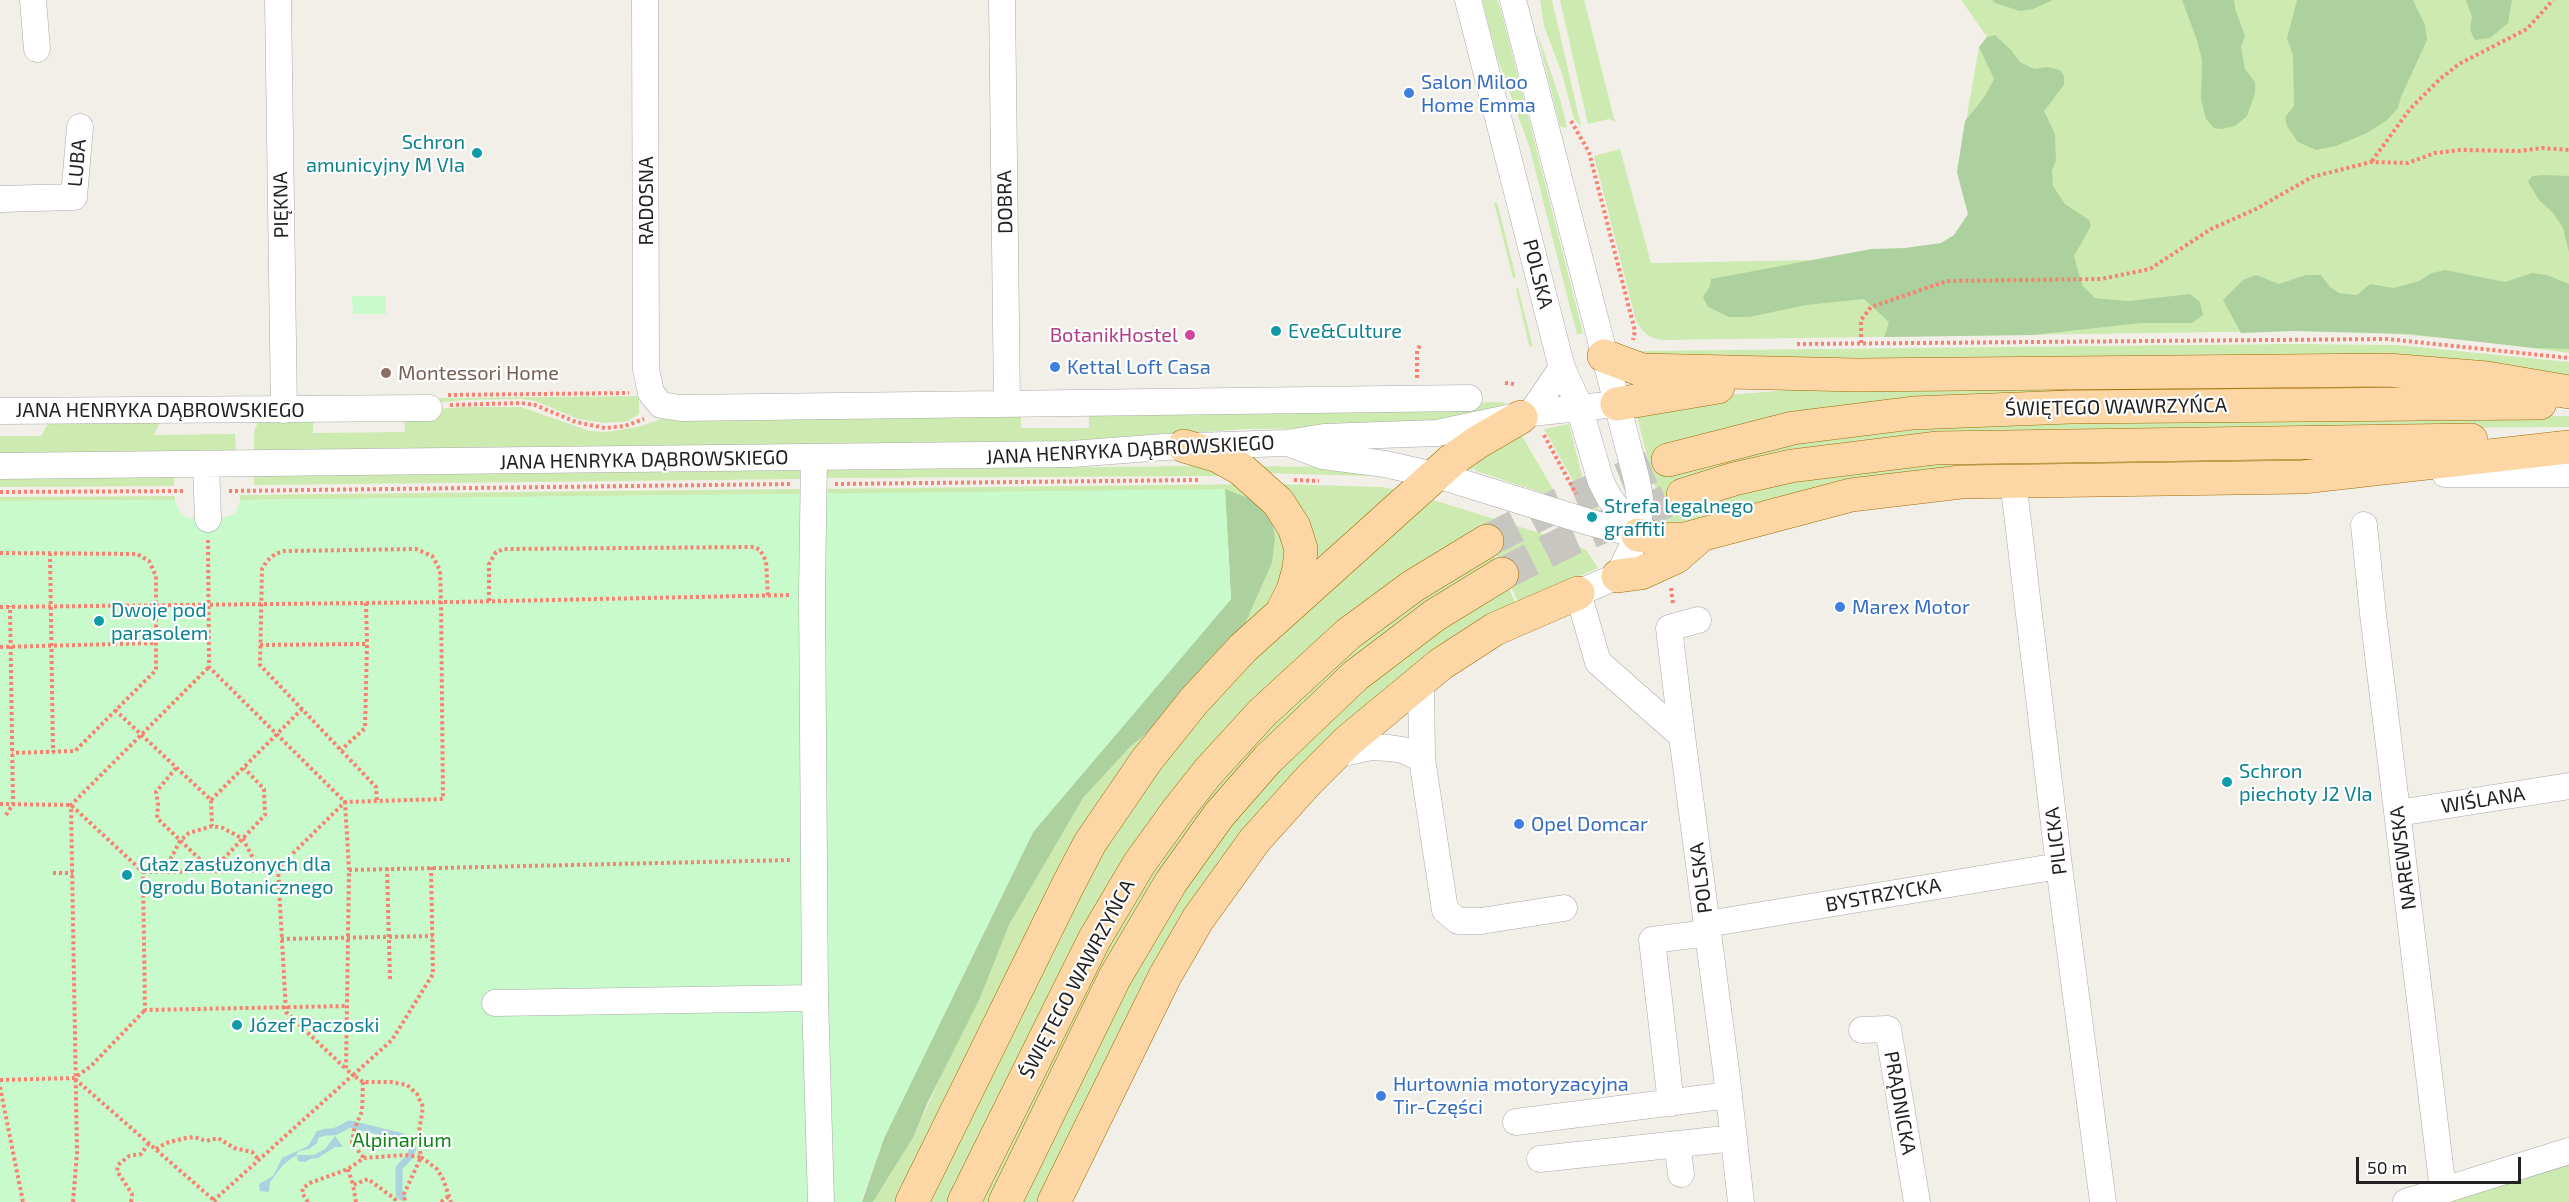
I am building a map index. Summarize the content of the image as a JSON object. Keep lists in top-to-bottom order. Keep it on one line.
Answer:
{"streets":{"main road":["ŚWIĘTEGO WAWRZYŃCA"],"street":["LUBA","RADOSNA","DOBRA","PIĘKNA","POLSKA","JANA HENRYKA DĄBROWSKIEGO","WIŚLANA","PILICKA","NAREWSKA","BYSTRZYCKA","PRĄDNICKA"]},"crossings":[["RADOSNA","JANA HENRYKA DĄBROWSKIEGO"],["DOBRA","JANA HENRYKA DĄBROWSKIEGO"],["PIĘKNA","JANA HENRYKA DĄBROWSKIEGO"],["POLSKA","JANA HENRYKA DĄBROWSKIEGO"],["POLSKA","BYSTRZYCKA"],["WIŚLANA","NAREWSKA"],["PILICKA","BYSTRZYCKA"]],"parks":["Alpinarium"],"places":["Salon Miloo Home Emma","Schron amunicyjny M VIa","Eve&Culture","BotanikHostel","Kettal Loft Casa","Montessori Home","Strefa legalnego graffiti","Marex Motor","Dwoje pod parasolem","Schron piechoty J2 VIa","Opel Domcar","Głaz zasłużonych dla Ogrodu Botanicznego","Józef Paczoski","Hurtownia motoryzacyjna Tir-Części"],"scale_bar":"50 m"}
